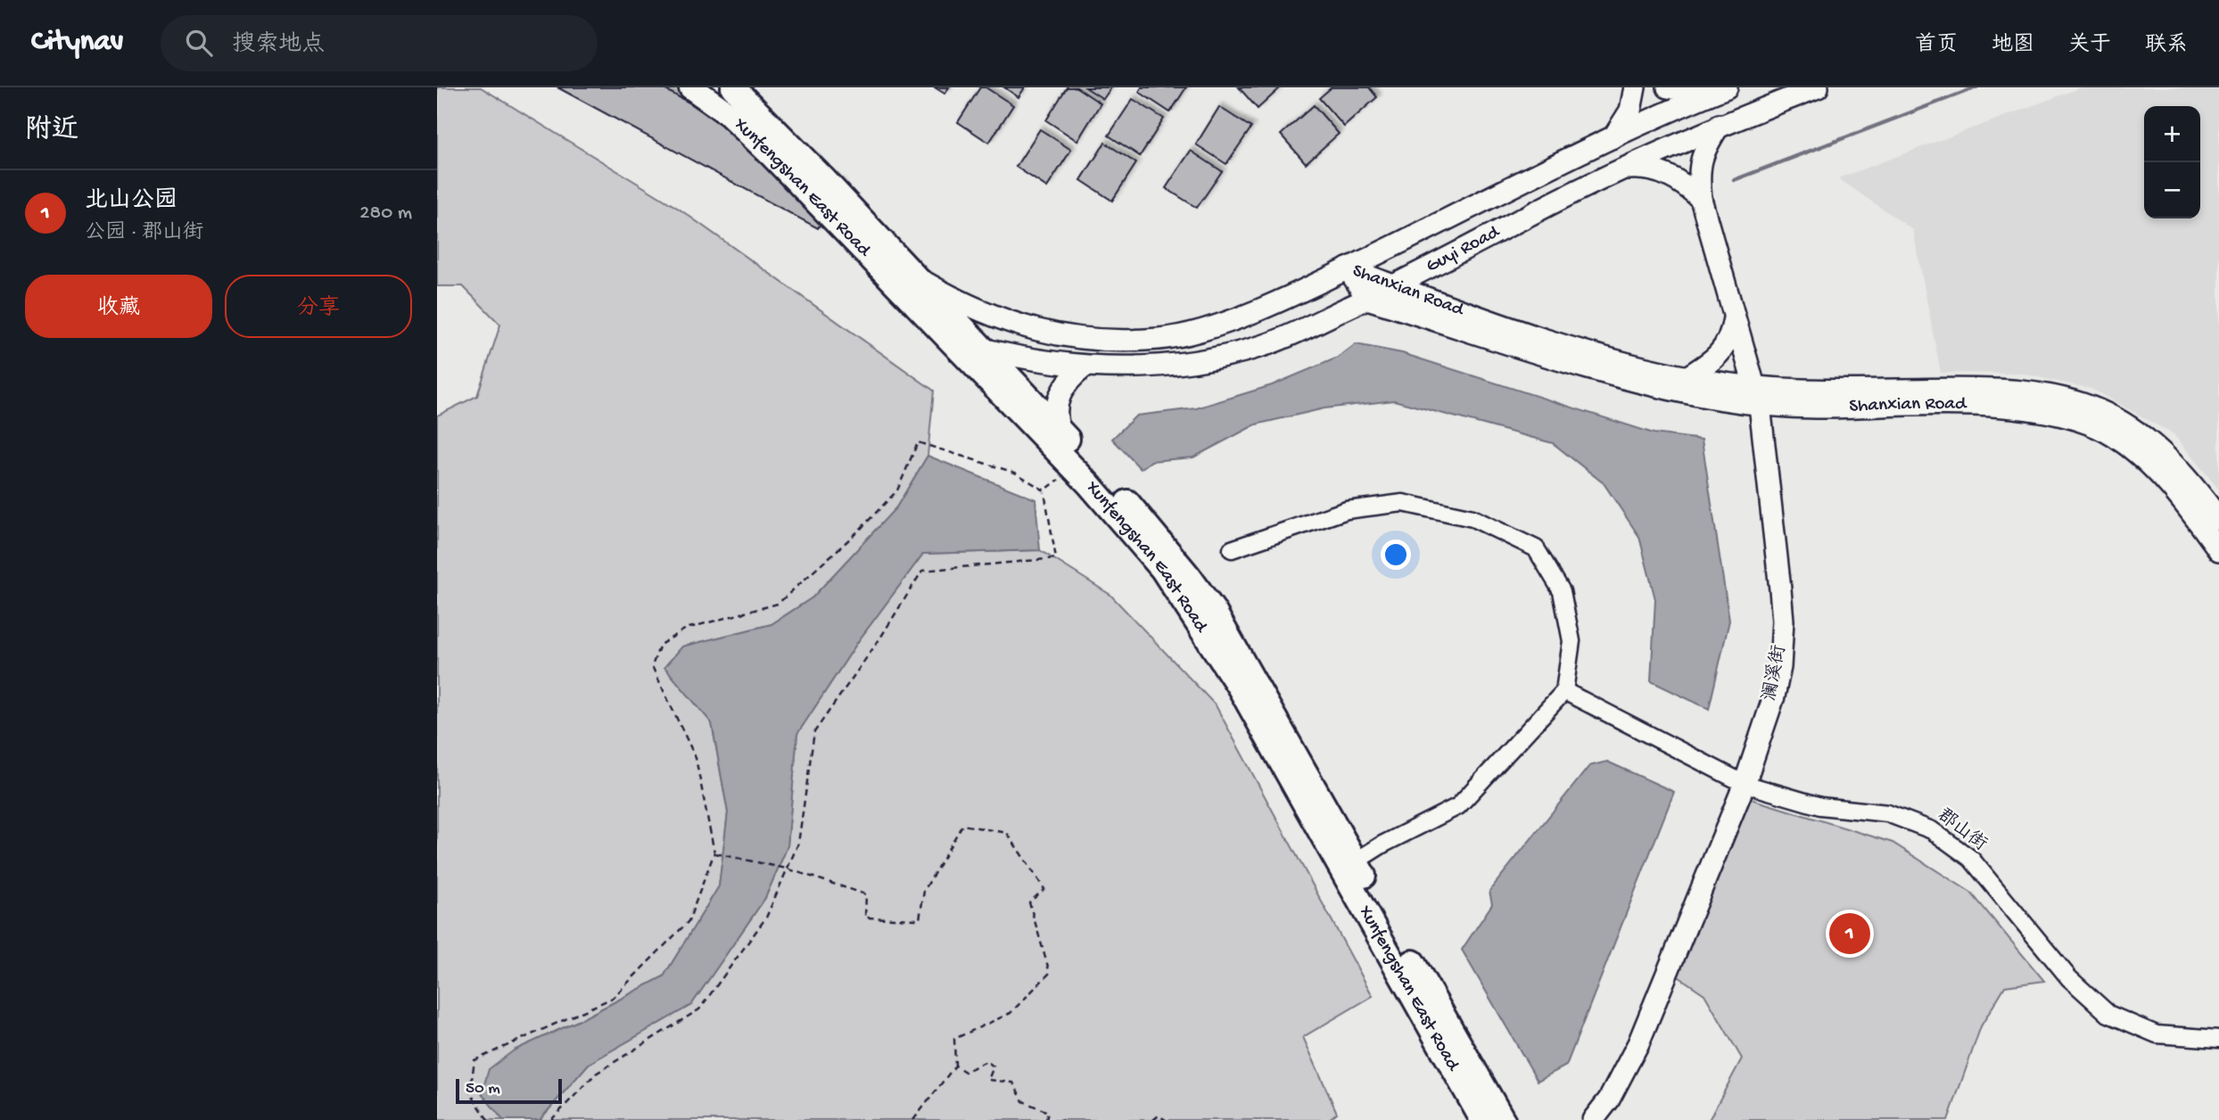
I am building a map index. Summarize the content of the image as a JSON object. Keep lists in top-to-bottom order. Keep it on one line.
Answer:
{"streets":{"main road":["Xunfengshan East Road"],"street":["Guyi Road","Shanxian Road","澜溪街","郡山街"]},"crossings":[["Xunfengshan East Road","Guyi Road"],["Guyi Road","Shanxian Road"],["Guyi Road","澜溪街"],["Shanxian Road","澜溪街"],["澜溪街","郡山街"]],"scale_bar":"50 m","page":{"header":"Citynav","search":"搜索地点","nav":["首页","地图","关于","联系"],"heading":"附近","map_buttons":["+","−"],"list":[{"mark":"1","name":"北山公园","note":"公园 · 郡山街","value":"280 m"}],"buttons":["收藏","分享"],"pins":"1","scale":"50 m"}}
